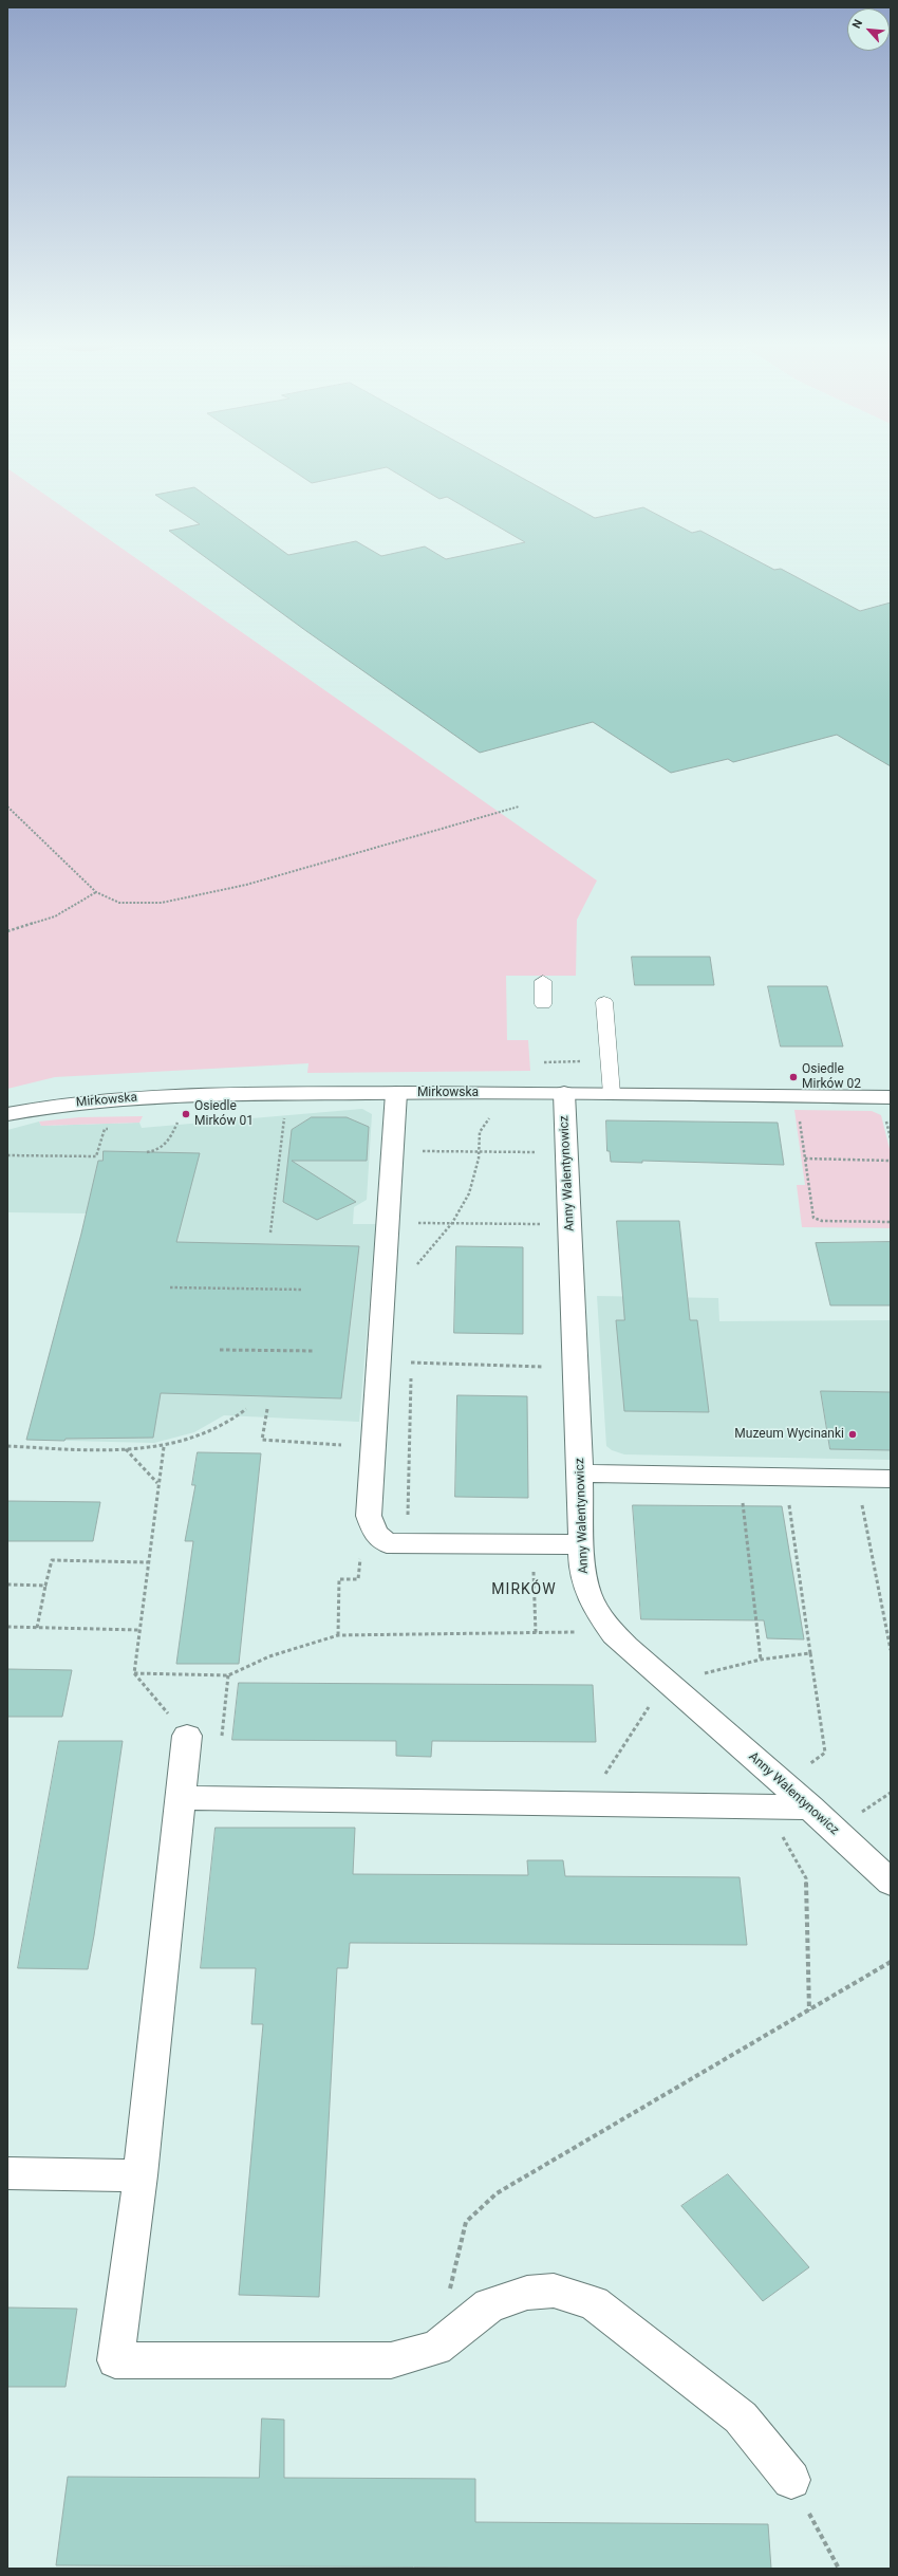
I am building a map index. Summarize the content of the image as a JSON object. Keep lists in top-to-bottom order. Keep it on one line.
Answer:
{"streets":{"street":["Mirkowska","Anny Walentynowicz"]},"crossings":[["Mirkowska","Anny Walentynowicz"]],"districts":["MIRKÓW"],"places":["Osiedle Mirków 02","Osiedle Mirków 01","Muzeum Wycinanki"],"north":"top left"}
